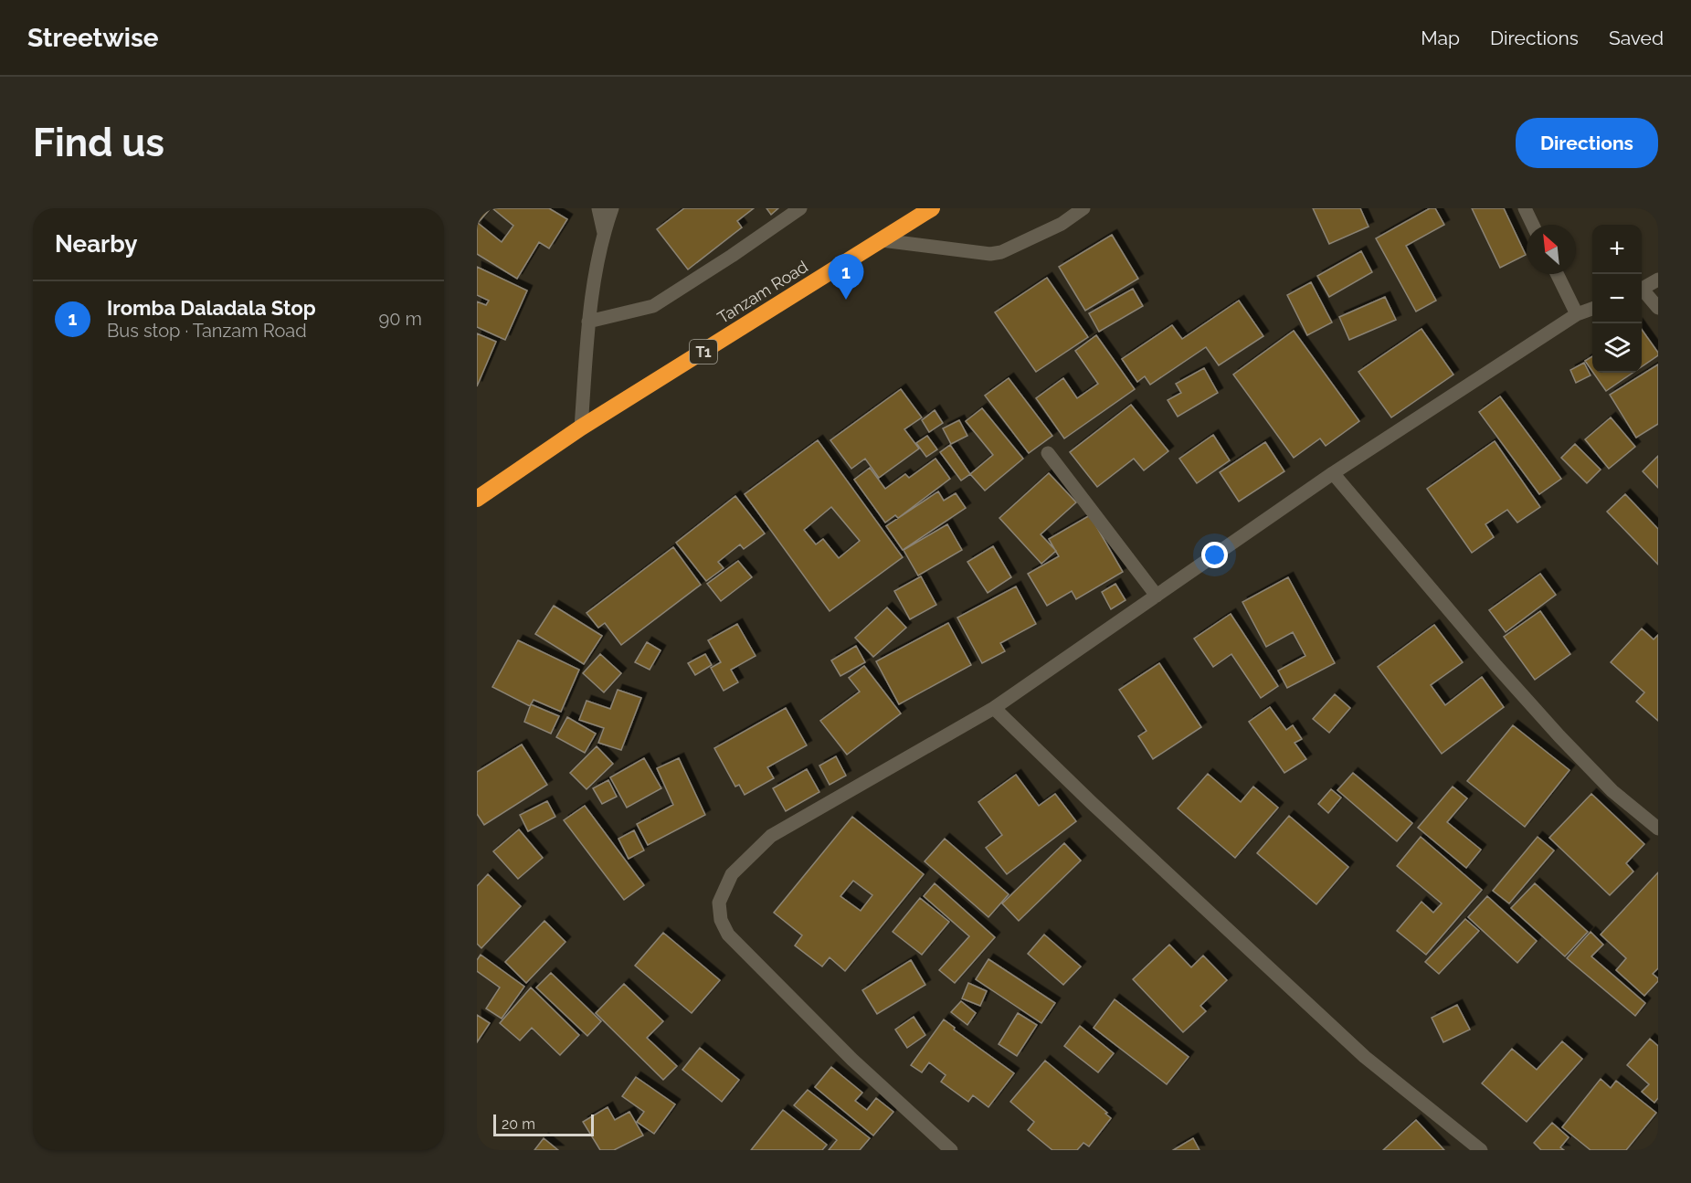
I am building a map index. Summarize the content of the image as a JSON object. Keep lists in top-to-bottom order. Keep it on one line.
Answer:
{"streets":{"highway":["Tanzam Road","T1"]},"scale_bar":"20 m","north":"top left","page":{"header":"Streetwise","nav":["Map","Directions","Saved"],"buttons":"Directions","title":"Find us","heading":"Nearby","map_buttons":["+","−"],"pins":"1","list":[{"mark":"1","name":"Iromba Daladala Stop","note":"Bus stop · Tanzam Road","value":"90 m"}],"scale":"20 m"}}
